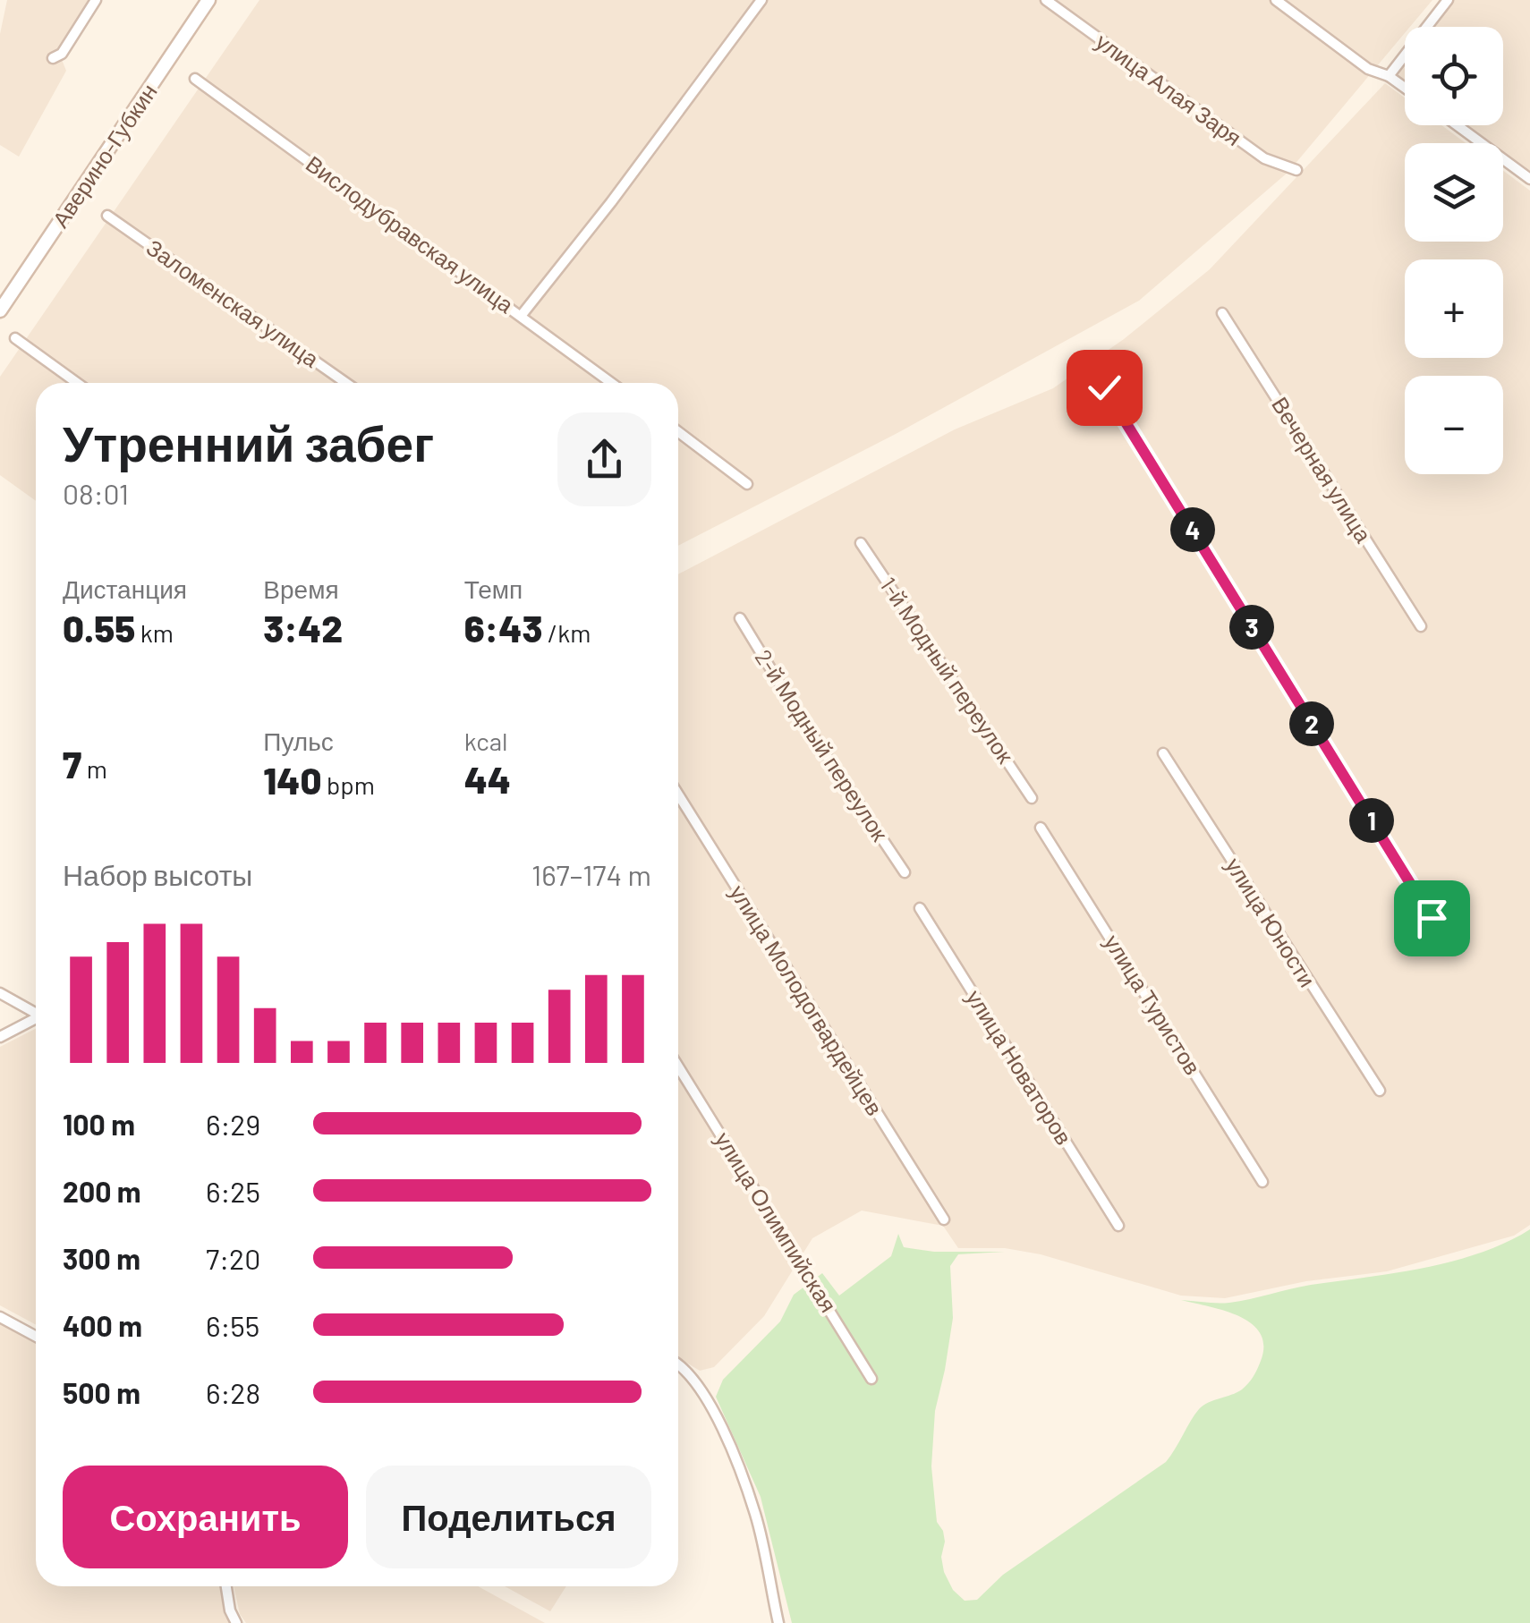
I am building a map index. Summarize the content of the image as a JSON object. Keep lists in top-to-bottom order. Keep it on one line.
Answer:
{"streets":{"main road":["Аверино-Губкин"],"street":["улица Алая Заря","Вислодубравская улица","Заломенская улица","Вечерная улица","1-й Модный переулок","2-й Модный переулок","улица Юности","улица Молодогвардейцев","улица Туристов","улица Новаторов","улица Олимпийская"]},"page":{"map_buttons":["+","−"],"heading":["Утренний забег","08:01"],"pins":["4","3","2","1"],"stats":[["Дистанция","0.55 km"],["Время","3:42"],["Темп","6:43 /km"],["7 m"],["Пульс","140 bpm"],["kcal","44"]],"chart":["Набор высоты","167–174 m"],"list":[{"name":"100 m","note":"6:29"},{"name":"200 m","note":"6:25"},{"name":"300 m","note":"7:20"},{"name":"400 m","note":"6:55"},{"name":"500 m","note":"6:28"}],"buttons":["Сохранить","Поделиться"]}}
